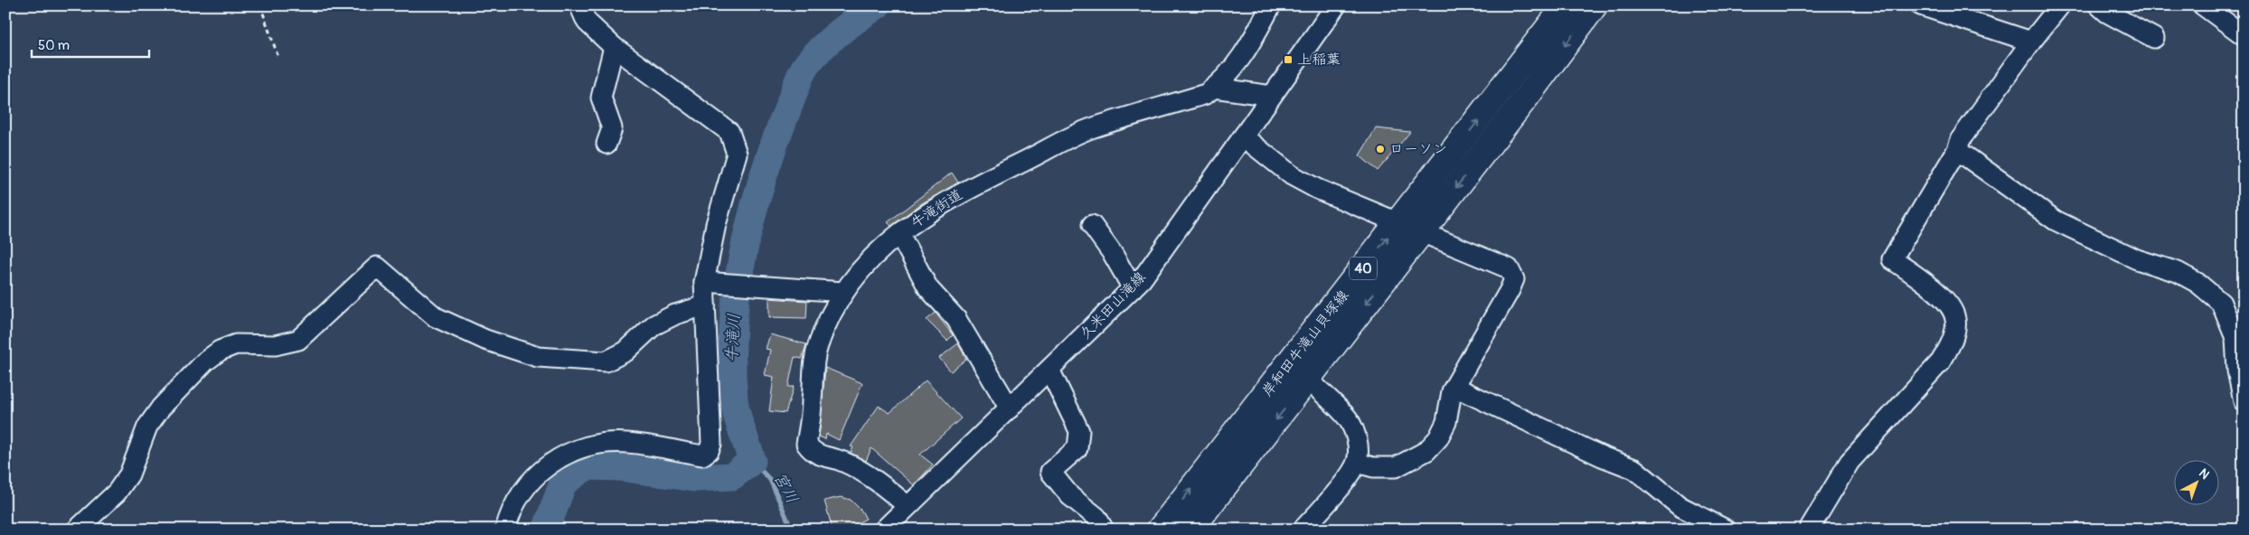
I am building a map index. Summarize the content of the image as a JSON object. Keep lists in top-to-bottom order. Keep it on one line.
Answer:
{"streets":{"main road":["40","岸和田牛滝山貝塚線"],"street":["牛滝街道","久米田山滝線"]},"crossings":[["牛滝街道","久米田山滝線"]],"water":["牛滝川","宮川"],"places":{"transit":["上稲葉"],"other":["ローソン"]},"scale_bar":"50 m","north":"top right"}
